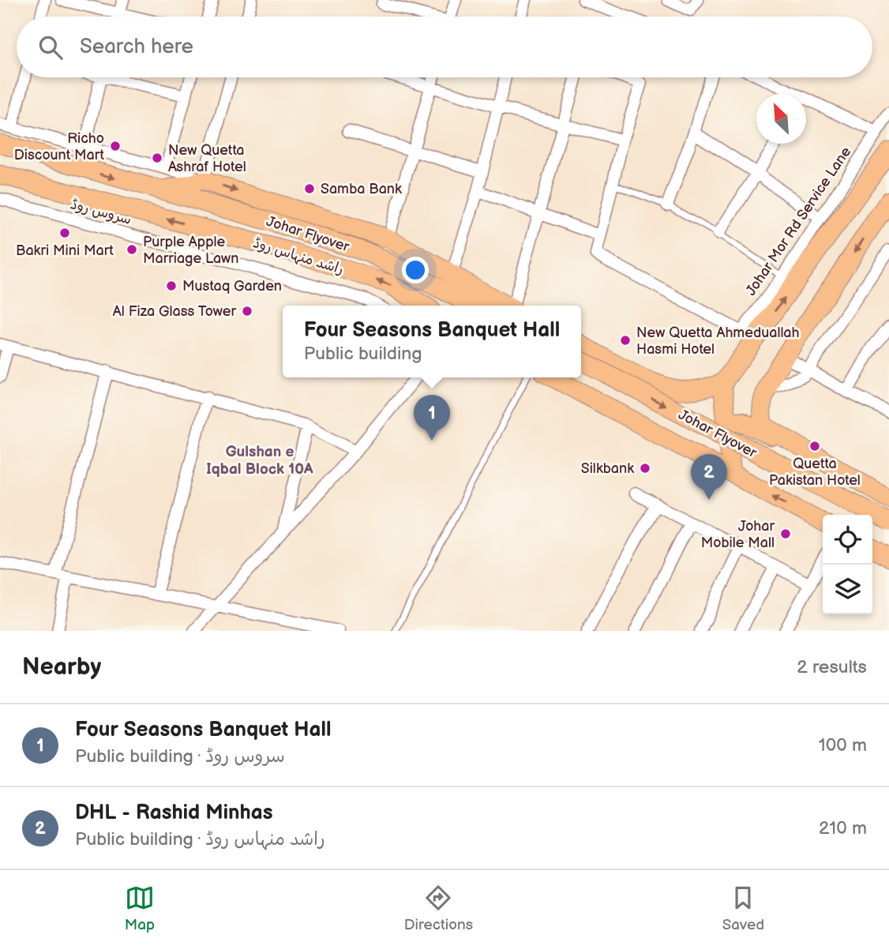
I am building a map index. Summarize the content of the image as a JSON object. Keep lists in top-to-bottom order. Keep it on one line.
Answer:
{"streets":{"main road":["Johar Flyover","راشد منہاس روڈ"],"street":["سروس روڈ","Johar Mor Rd Service Lane"]},"districts":["Gulshan e Iqbal Block 10A"],"places":["Richo Discount Mart","New Quetta Ashraf Hotel","Samba Bank","Bakri Mini Mart","Purple Apple Marriage Lawn","Mustaq Garden","Al Fiza Glass Tower","New Quetta Ahmeduallah Hasmi Hotel","Quetta Pakistan Hotel","Silkbank","Johar Mobile Mall"],"north":"top left","page":{"search":"Search here","popup":["Four Seasons Banquet Hall","Public building"],"pins":["1","2"],"heading":["Nearby","2 results"],"list":[{"mark":"1","name":"Four Seasons Banquet Hall","note":"Public building · سروس روڈ","value":"100 m"},{"mark":"2","name":"DHL - Rashid Minhas","note":"Public building · راشد منہاس روڈ","value":"210 m"}],"nav":["Map","Directions","Saved"]}}
